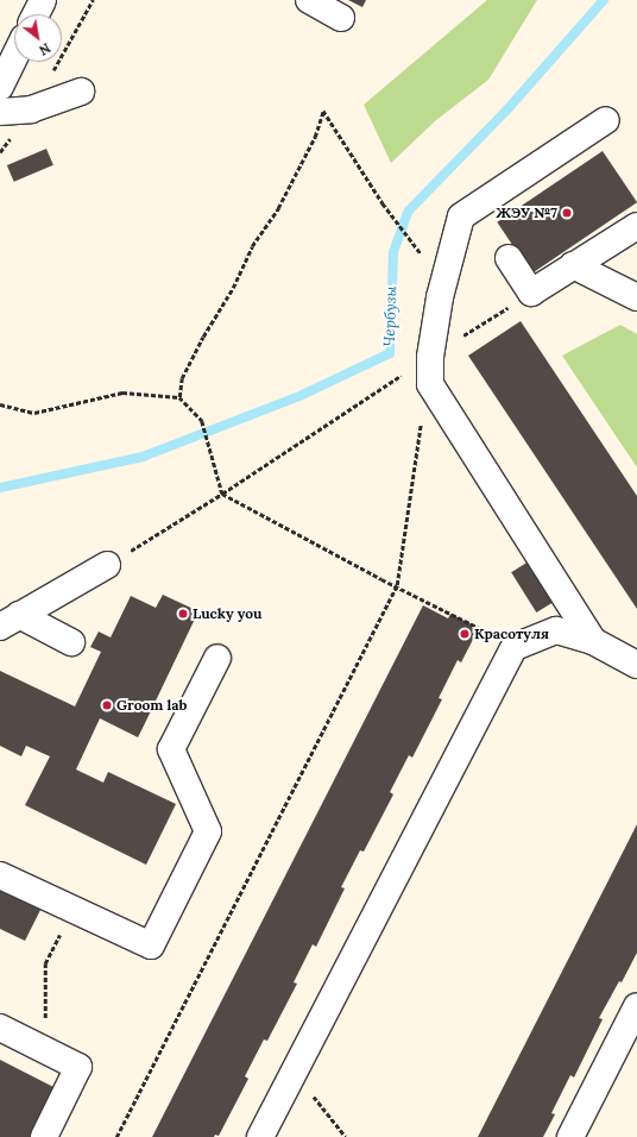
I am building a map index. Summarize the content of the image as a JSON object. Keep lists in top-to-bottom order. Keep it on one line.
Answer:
{"water":["Чербузы"],"places":["ЖЭУ №7","Lucky you","Красотуля","Groom lab"],"north":"bottom right"}
